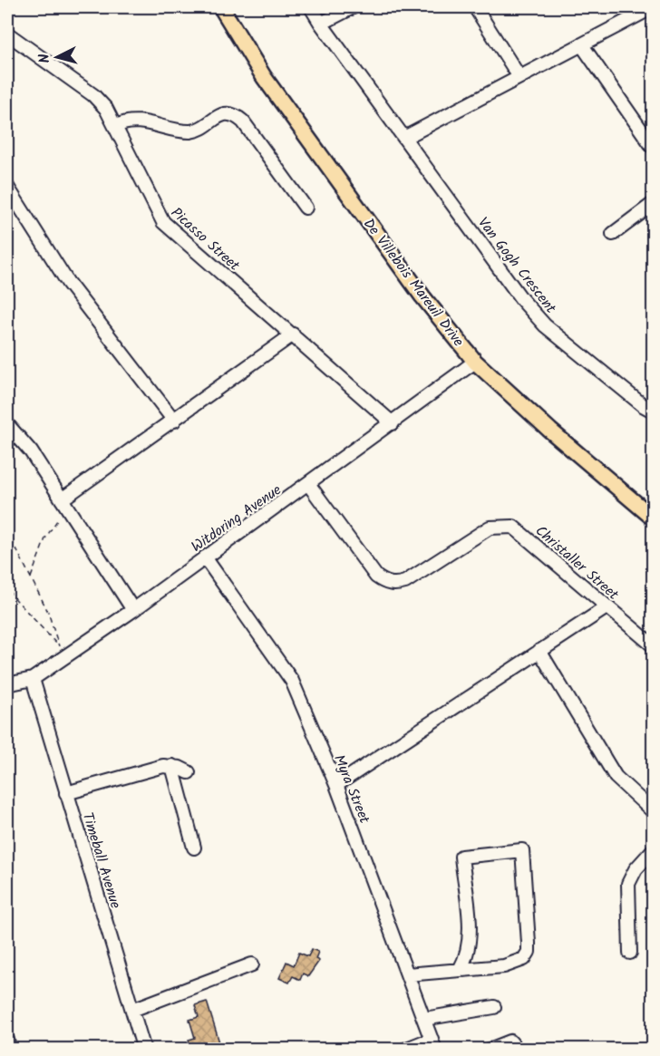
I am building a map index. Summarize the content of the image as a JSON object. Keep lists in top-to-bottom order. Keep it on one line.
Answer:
{"streets":{"main road":["De Villebois Mareuil Drive"],"street":["Picasso Street","Van Gogh Crescent","Witdoring Avenue","Christaller Street","Myra Street","Timeball Avenue"]},"crossings":[["Picasso Street","Witdoring Avenue"],["De Villebois Mareuil Drive","Witdoring Avenue"],["Witdoring Avenue","Christaller Street"],["Witdoring Avenue","Myra Street"],["Witdoring Avenue","Timeball Avenue"]],"north":"left"}
